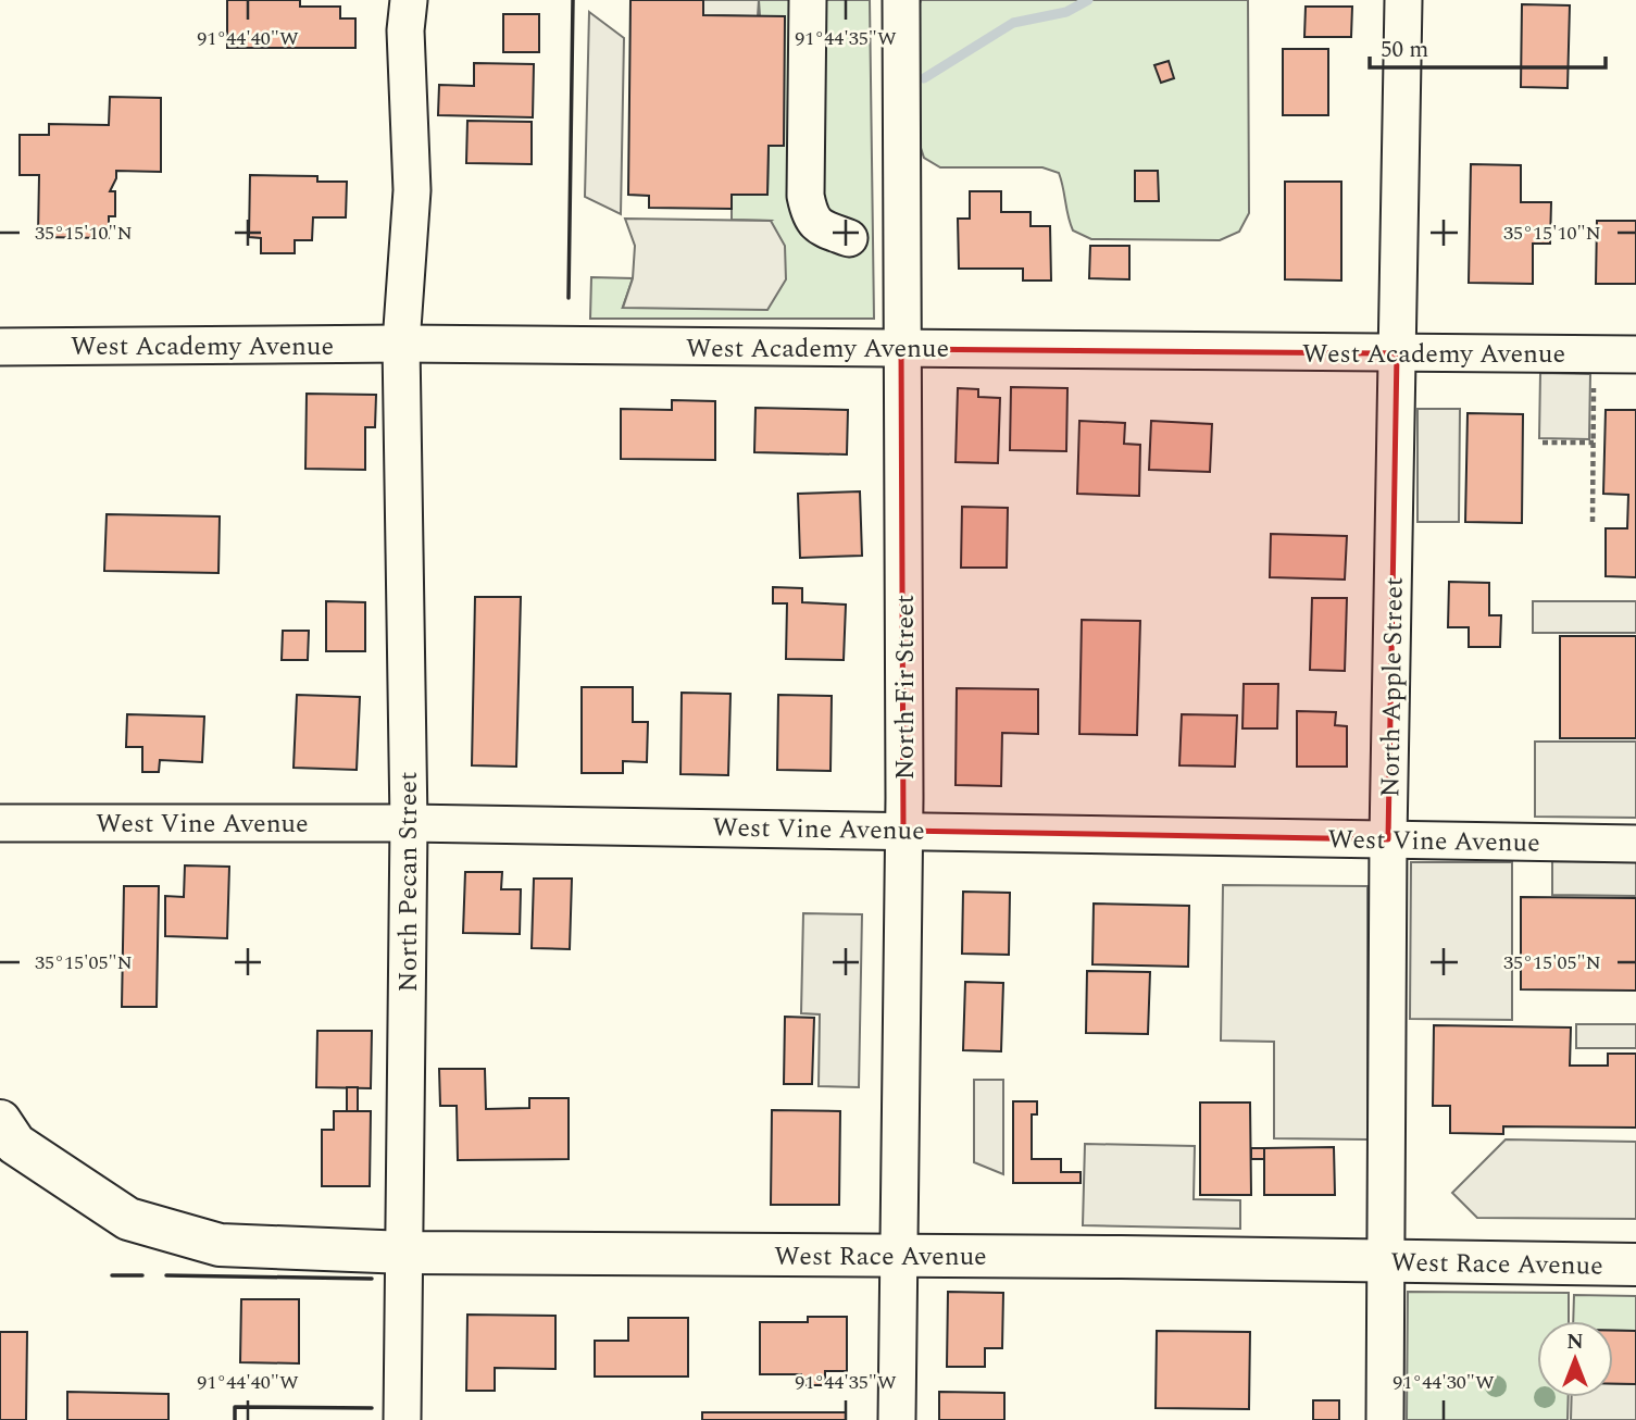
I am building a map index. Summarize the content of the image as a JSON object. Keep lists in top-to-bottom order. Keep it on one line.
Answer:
{"streets":{"main road":["West Race Avenue"],"street":["West Academy Avenue","North Fir Street","North Apple Street","West Vine Avenue","North Pecan Street"]},"crossings":[["West Academy Avenue","North Fir Street"],["West Academy Avenue","North Apple Street"],["West Academy Avenue","North Pecan Street"],["North Fir Street","West Vine Avenue"],["North Fir Street","West Race Avenue"],["North Apple Street","West Vine Avenue"],["North Apple Street","West Race Avenue"],["West Vine Avenue","North Pecan Street"],["North Pecan Street","West Race Avenue"]],"scale_bar":"50 m","north":"top","coordinates":["91°44'40\"W","91°44'35\"W","35°15'10\"N","35°15'05\"N","91°44'30\"W"]}
